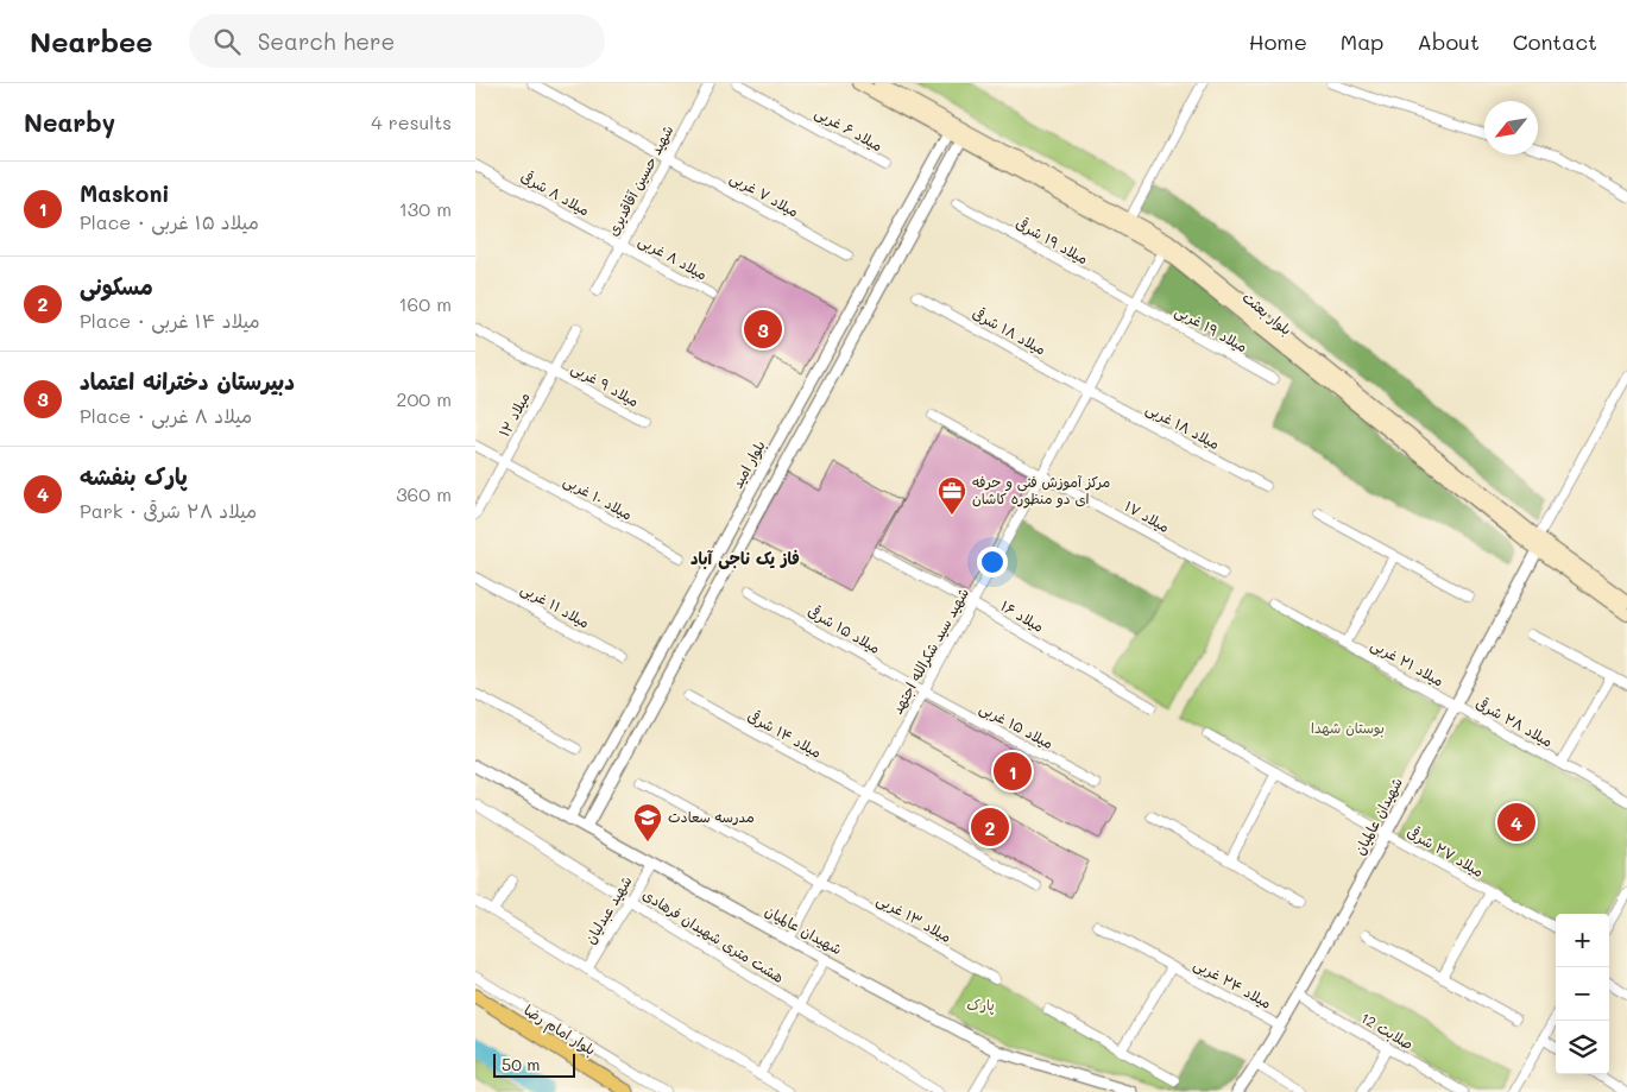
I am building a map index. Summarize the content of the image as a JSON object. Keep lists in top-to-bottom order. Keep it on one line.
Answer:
{"streets":{"main road":["بلوار بعثت","بلوار امام رضا"],"street":["میلاد ۶ غربی","شهید حسین آقاقدیری","میلاد ۸ شرقی","میلاد ۷ غربی","میلاد ۱۹ شرقی","میلاد ۸ غربی","میلاد ۱۹ غربی","میلاد ۱۸ شرقی","میلاد ۹ غربی","میلاد ۱۲","میلاد ۱۸ غربی","بلوار امید","میلاد ۱۰ غربی","میلاد ۱۷","میلاد ۱۱ غربی","میلاد ۱۶","میلاد ۱۵ شرقی","شهید سید شکرالله اجتهد","میلاد ۲۱ غربی","میلاد ۲۸ شرقی","میلاد ۱۵ غربی","میلاد ۱۴ شرقی","شهیدان عالمیان","میلاد ۲۷ شرقی","شهید عبدلیان","میلاد ۱۳ غربی","هشت متری شهیدان فرهادی","میلاد ۲۴ غربی","صلابت 12"]},"crossings":[["شهید حسین آقاقدیری","میلاد ۸ شرقی"],["شهید حسین آقاقدیری","میلاد ۷ غربی"],["شهید حسین آقاقدیری","میلاد ۸ غربی"],["میلاد ۸ شرقی","میلاد ۸ غربی"],["میلاد ۱۹ شرقی","میلاد ۱۹ غربی"],["میلاد ۱۹ شرقی","شهید سید شکرالله اجتهد"],["بلوار بعثت","بلوار امید"],["بلوار بعثت","شهید سید شکرالله اجتهد"],["بلوار بعثت","شهیدان عالمیان"],["میلاد ۱۹ غربی","شهید سید شکرالله اجتهد"],["میلاد ۱۸ شرقی","میلاد ۱۸ غربی"],["میلاد ۱۸ شرقی","شهید سید شکرالله اجتهد"],["میلاد ۹ غربی","میلاد ۱۲"],["میلاد ۱۲","میلاد ۱۰ غربی"],["میلاد ۱۸ غربی","شهید سید شکرالله اجتهد"],["بلوار امید","شهیدان عالمیان"],["میلاد ۱۷","شهید سید شکرالله اجتهد"],["میلاد ۱۶","شهید سید شکرالله اجتهد"],["میلاد ۱۵ شرقی","شهید سید شکرالله اجتهد"],["میلاد ۱۵ شرقی","میلاد ۱۵ غربی"],["شهید سید شکرالله اجتهد","میلاد ۱۵ غربی"],["شهید سید شکرالله اجتهد","میلاد ۱۴ شرقی"],["شهید سید شکرالله اجتهد","شهیدان عالمیان"],["شهید سید شکرالله اجتهد","میلاد ۱۳ غربی"],["میلاد ۲۱ غربی","میلاد ۲۸ شرقی"],["میلاد ۲۱ غربی","شهیدان عالمیان"],["میلاد ۲۸ شرقی","شهیدان عالمیان"],["شهیدان عالمیان","میلاد ۲۷ شرقی"],["شهیدان عالمیان","شهید عبدلیان"],["شهیدان عالمیان","میلاد ۲۴ غربی"],["شهیدان عالمیان","صلابت 12"],["شهید عبدلیان","هشت متری شهیدان فرهادی"]],"districts":["فاز یک ناجی آباد"],"parks":["بوستان شهدا","پارک"],"places":{"office":["مرکز آموزش فنی و حرفه ای دو منظوره کاشان"],"school or university":["مدرسه سعادت"]},"scale_bar":"50 m","north":"bottom left","page":{"header":"Nearbee","search":"Search here","nav":["Home","Map","About","Contact"],"heading":["Nearby","4 results"],"list":[{"mark":"1","name":"Maskoni","note":"Place · میلاد ۱۵ غربی","value":"130 m"},{"mark":"2","name":"مسکونی","note":"Place · میلاد ۱۴ غربی","value":"160 m"},{"mark":"3","name":"دبیرستان دخترانه اعتماد","note":"Place · میلاد ۸ غربی","value":"200 m"},{"mark":"4","name":"پارک بنفشه","note":"Park · میلاد ۲۸ شرقی","value":"360 m"}],"pins":["3","1","4","2"],"map_buttons":["+","−"],"scale":"50 m"}}
